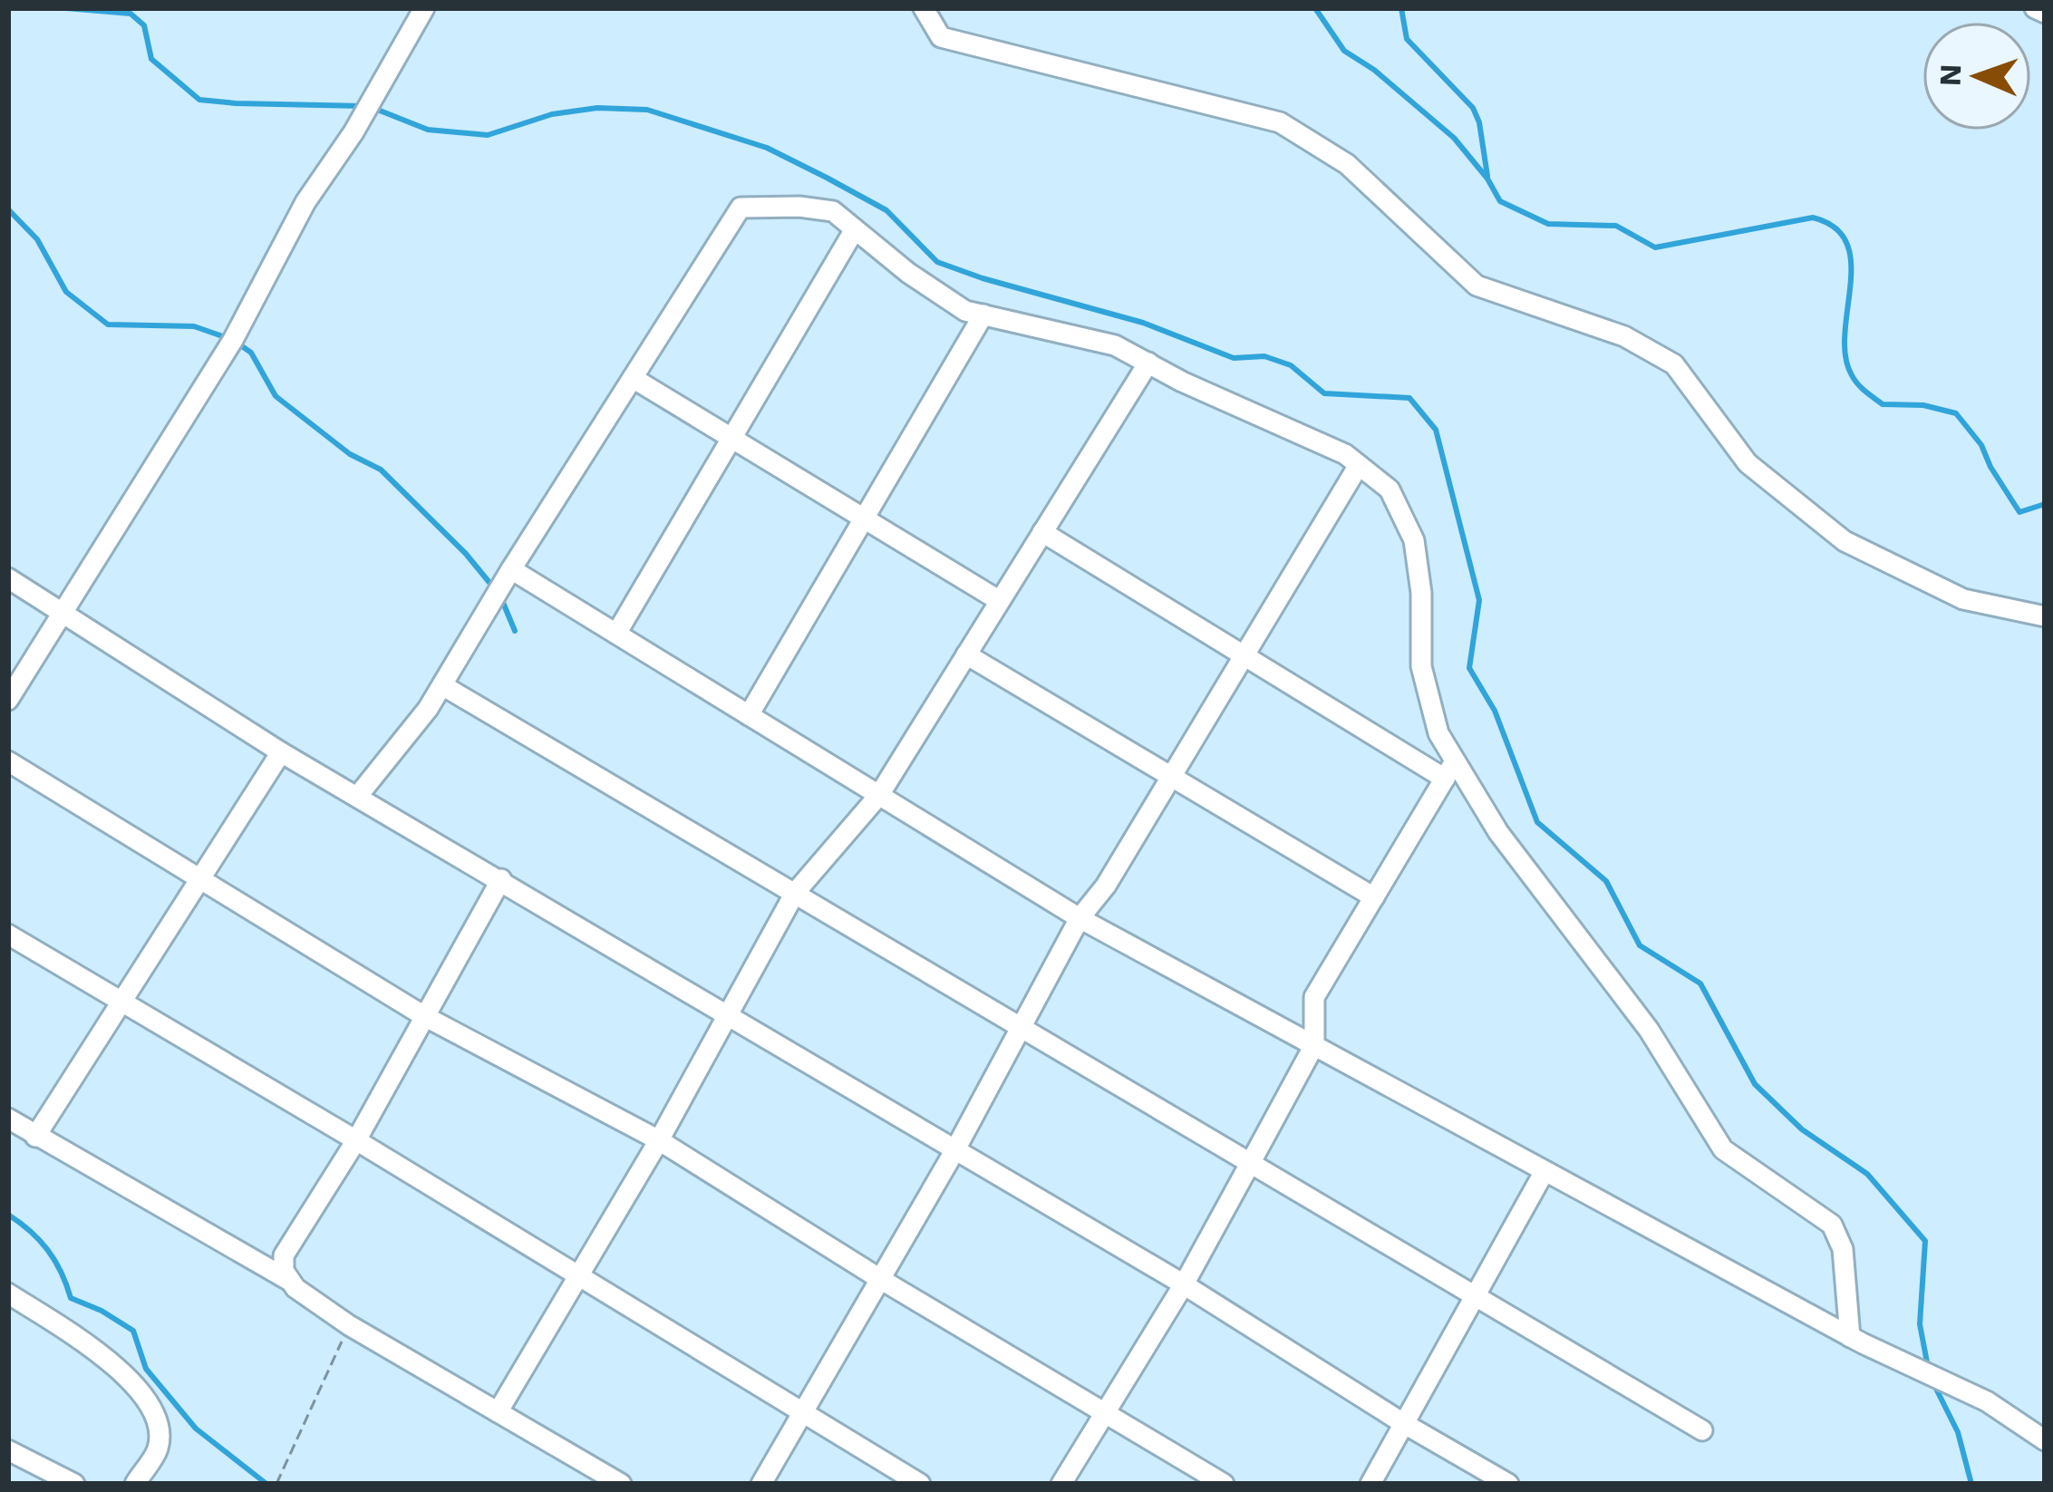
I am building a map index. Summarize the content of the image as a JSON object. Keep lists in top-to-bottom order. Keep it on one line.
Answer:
{"north":"left"}
